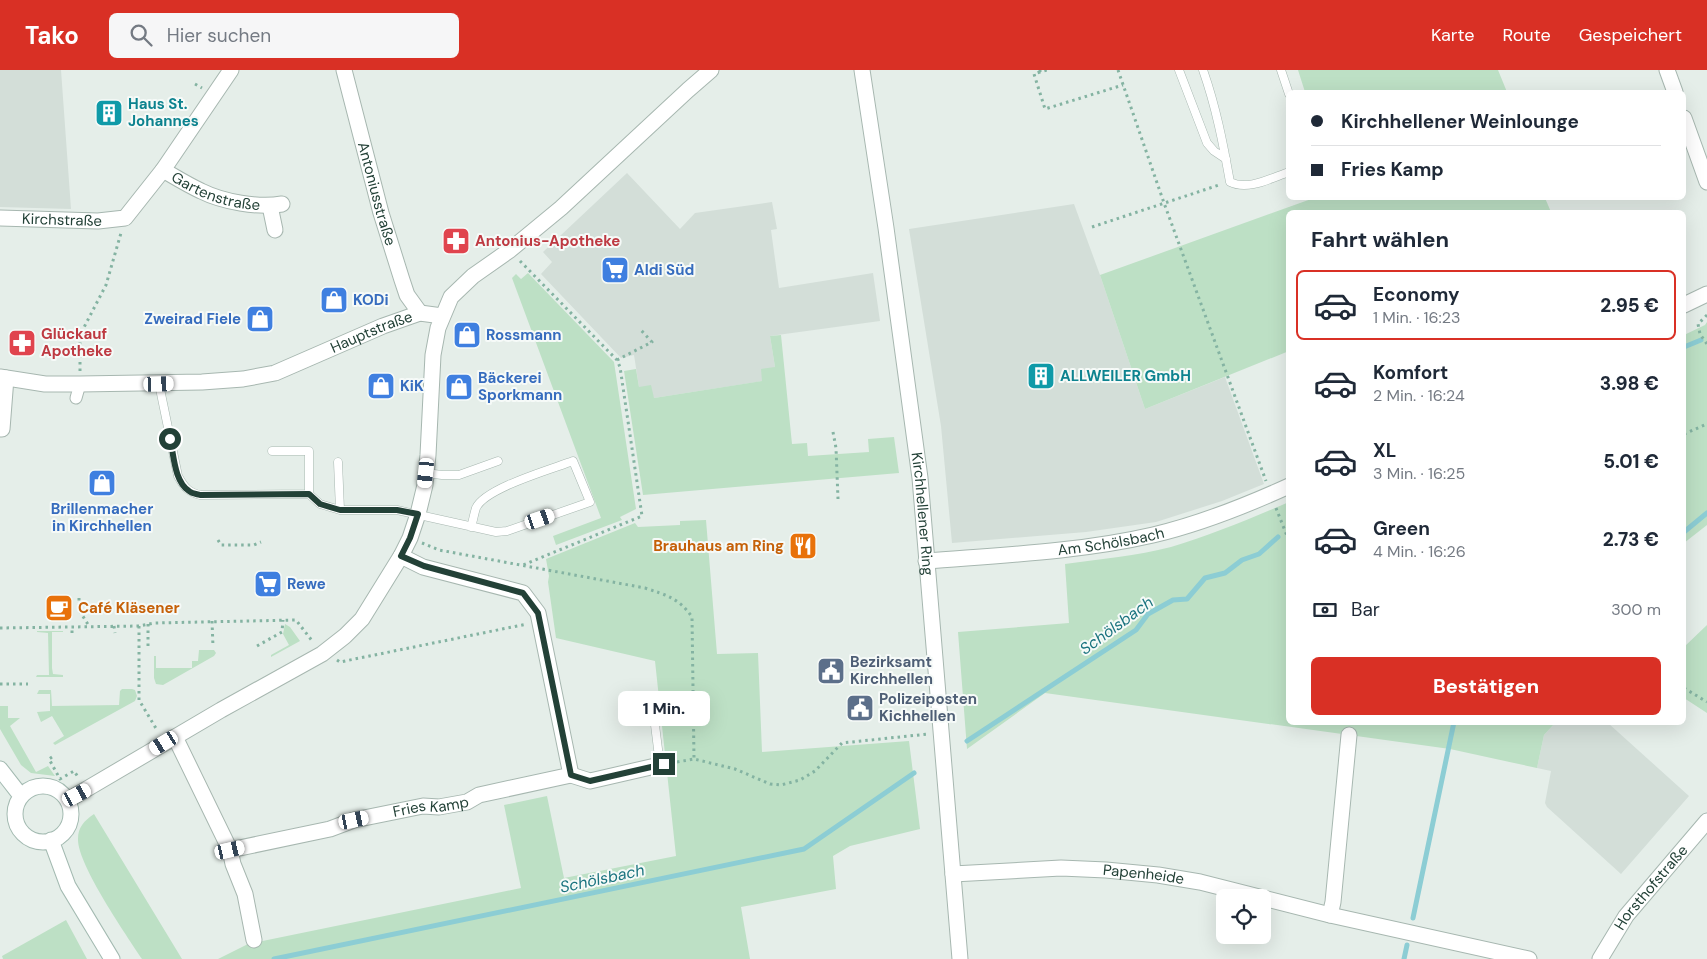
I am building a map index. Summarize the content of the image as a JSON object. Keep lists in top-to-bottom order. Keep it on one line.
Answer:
{"streets":{"street":["Gartenstraße","Antoniusstraße","Kirchstraße","Hauptstraße","Kirchhellener Ring","Am Schölsbach","Fries Kamp","Papenheide","Horsthofstraße"]},"crossings":[["Gartenstraße","Kirchstraße"],["Antoniusstraße","Hauptstraße"],["Kirchhellener Ring","Am Schölsbach"],["Kirchhellener Ring","Papenheide"]],"water":["Schölsbach"],"places":{"building":["Haus St. Johannes","ALLWEILER GmbH"],"pharmacy":["Antonius-Apotheke","Glückauf Apotheke"],"supermarket":["Aldi Süd","Rewe"],"shop":["KODi","Zweirad Fiele","Rossmann","KiK","Bäckerei Sporkmann","Brillenmacher in Kirchhellen"],"restaurant":["Brauhaus am Ring"],"cafe":["Café Kläsener"],"public building":["Bezirksamt Kirchhellen","Polizeiposten Kichhellen"]},"page":{"header":"Tako","search":"Hier suchen","nav":["Karte","Route","Gespeichert"],"banner":["Kirchhellener Weinlounge","Fries Kamp"],"heading":"Fahrt wählen","list":[{"name":"Economy","note":"1 Min. · 16:23","value":"2.95 €"},{"name":"Komfort","note":"2 Min. · 16:24","value":"3.98 €"},{"name":"XL","note":"3 Min. · 16:25","value":"5.01 €"},{"name":"Green","note":"4 Min. · 16:26","value":"2.73 €"}],"pay":["Bar","300 m"],"buttons":"Bestätigen","bubble":"1 Min."}}
